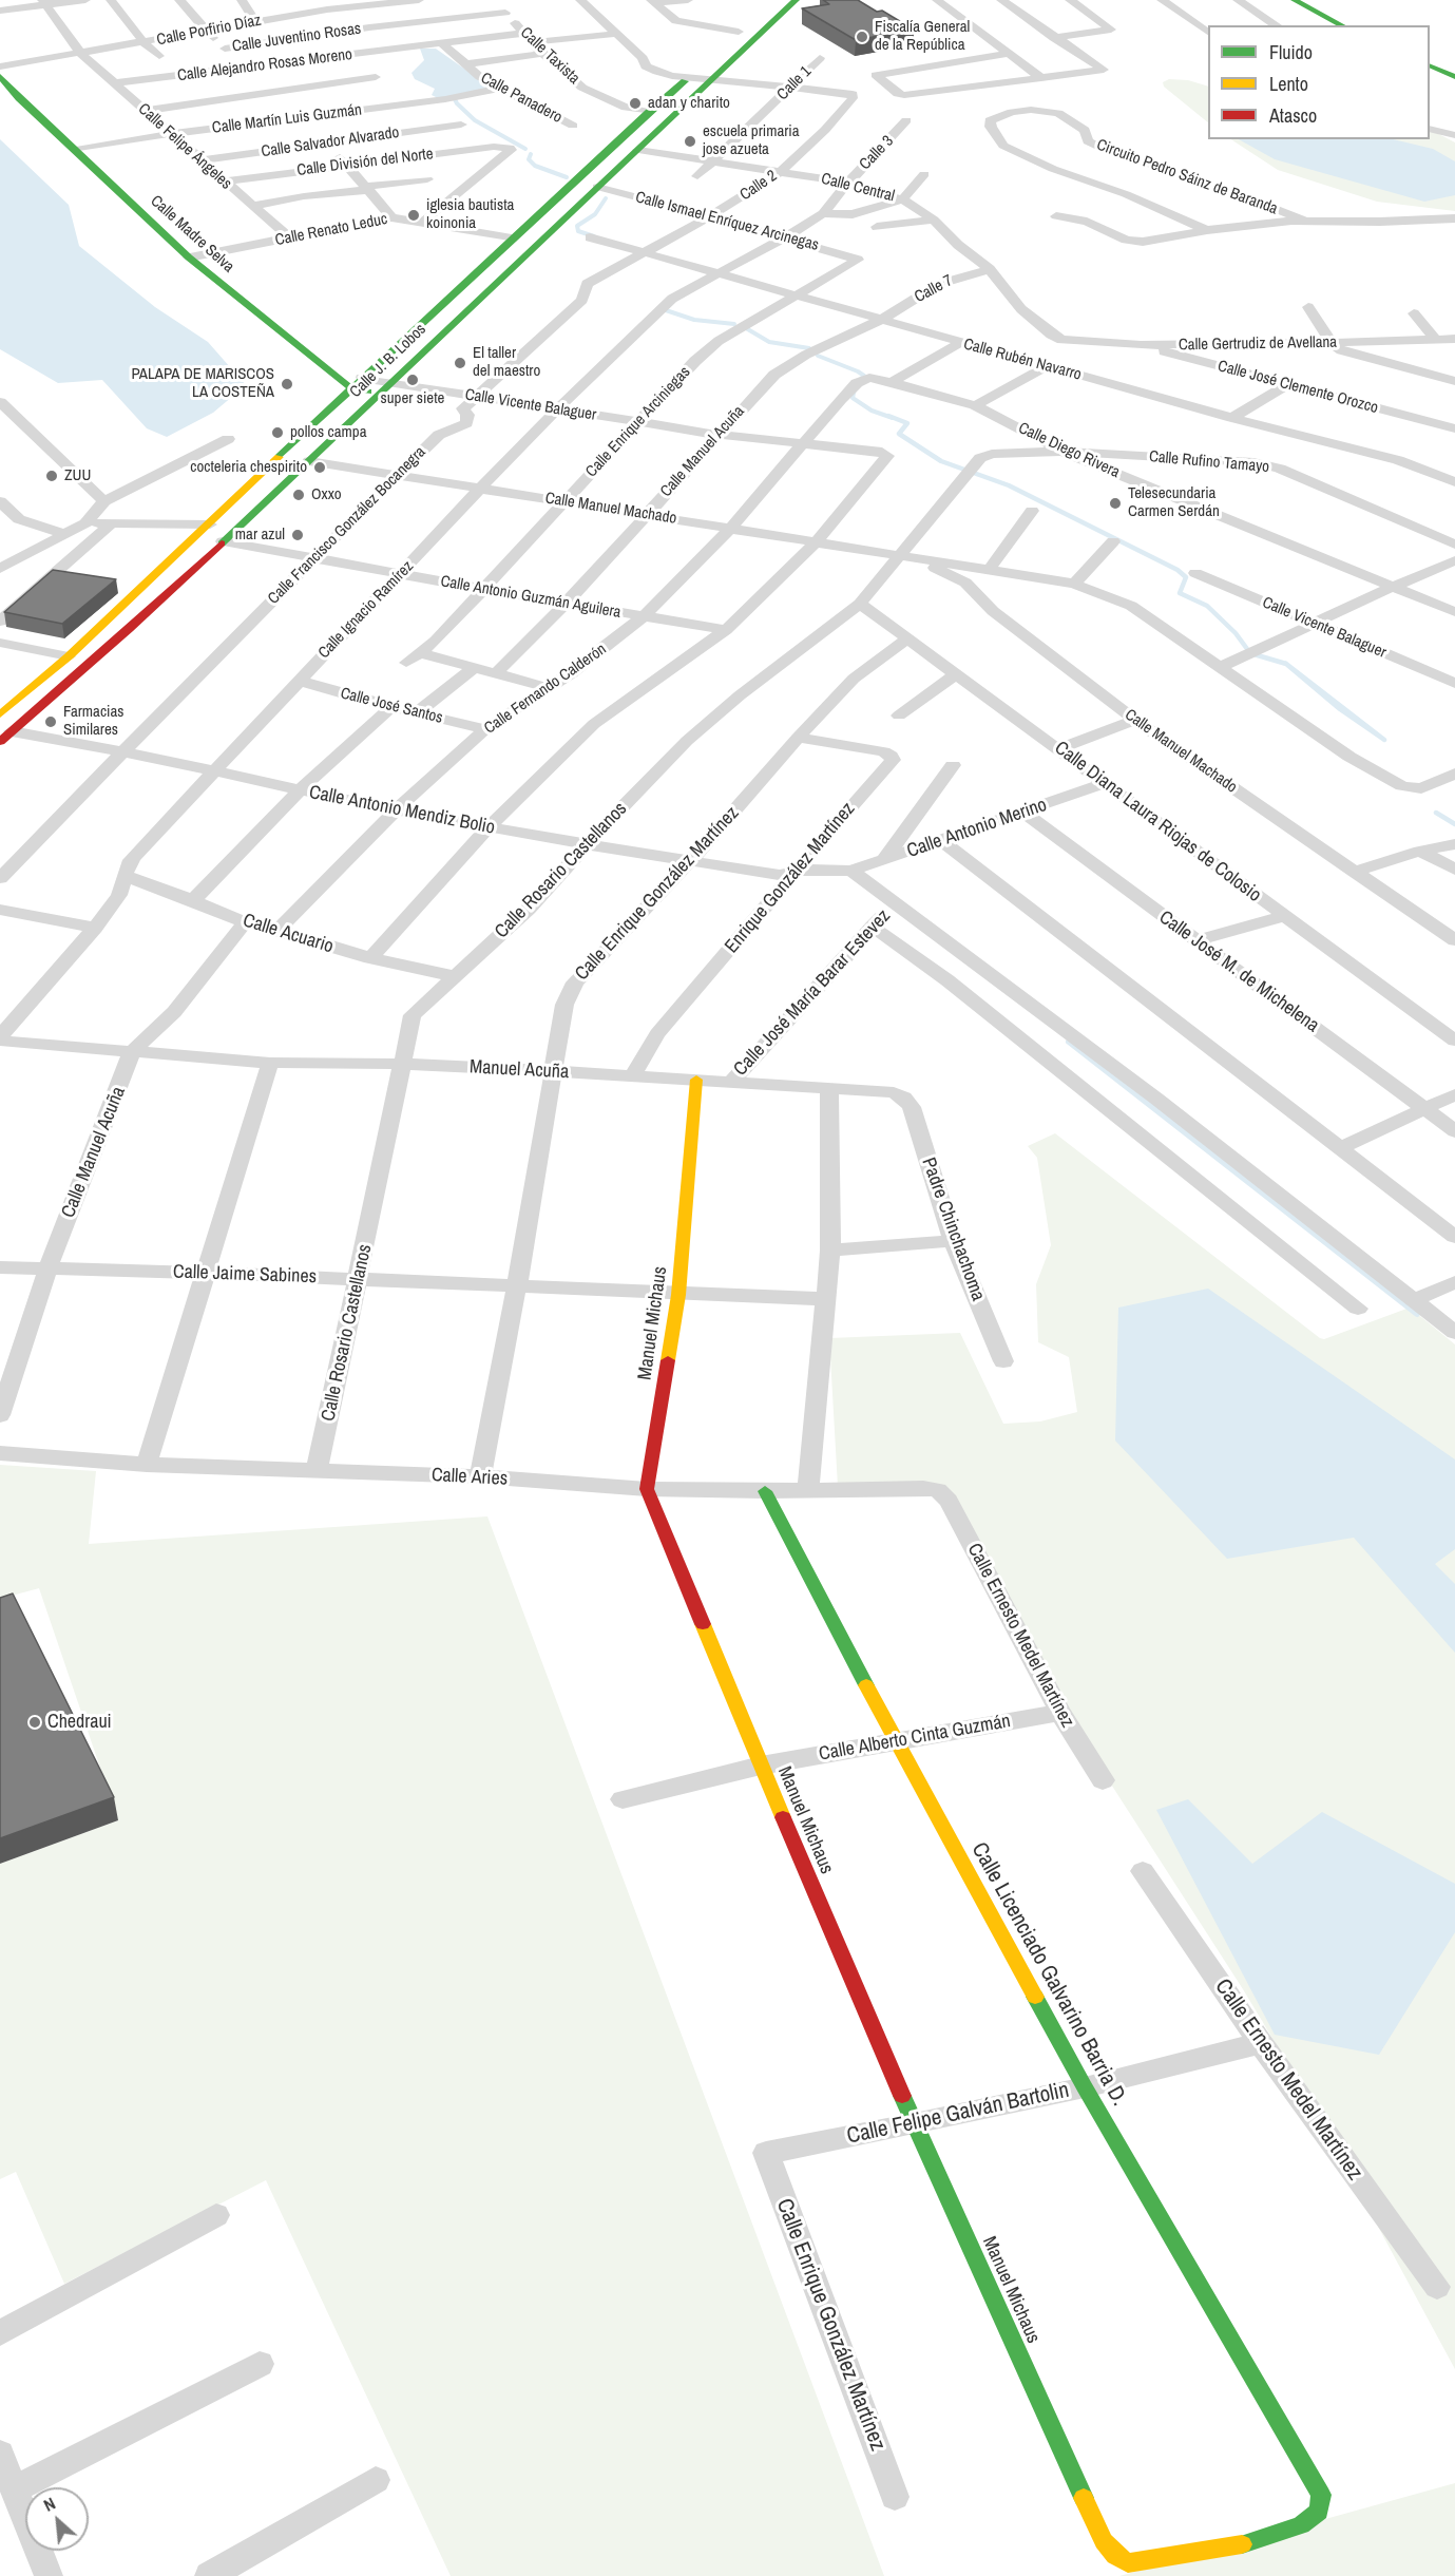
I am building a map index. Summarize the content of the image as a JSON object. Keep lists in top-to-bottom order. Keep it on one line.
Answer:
{"streets":{"main road":["Calle Madre Selva","Calle J. B. Lobos","Manuel Michaus","Calle Licenciado Galvarino Barria D."],"street":["Calle Porfirio Díaz","Calle Juventino Rosas","Calle Taxista","Calle Alejandro Rosas Moreno","Calle 1","Calle Panadero","Calle Martín Luis Guzmán","Calle Salvador Alvarado","Calle Felipe Ángeles","Calle 3","Calle División del Norte","Circuito Pedro Sáinz de Baranda","Calle 2","Calle Central","Calle Ismael Enríquez Arcinegas","Calle Renato Leduc","Calle 7","Calle Gertrudiz de Avellana","Calle Rubén Navarro","Calle José Clemente Orozco","Calle Vicente Balaguer","Calle Enrique Arciniegas","Calle Diego Rivera","Calle Manuel Acuña","Calle Rufino Tamayo","Calle Manuel Machado","Calle Francisco González Bocanegra","Calle Antonio Guzmán Aguilera","Calle Ignacio Ramírez","Calle Fernando Calderón","Calle José Santos","Calle Antonio Mendiz Bolio","Calle Diana Laura Riojas de Colosio","Calle Antonio Merino","Calle Rosario Castellanos","Enrique González Martínez","Calle Enrique González Martínez","Calle Acuario","Calle José M. de Michelena","Calle José María Barar Estevez","Manuel Acuña","Padre Chinchachoma","Calle Jaime Sabines","Calle Aries","Calle Ernesto Medel Martínez","Calle Alberto Cinta Guzmán","Calle Felipe Galván Bartolin"]},"crossings":[["Calle Porfirio Díaz","Calle Felipe Ángeles"],["Calle Juventino Rosas","Calle Taxista"],["Calle Taxista","Calle Alejandro Rosas Moreno"],["Calle Taxista","Calle J. B. Lobos"],["Calle Alejandro Rosas Moreno","Calle Panadero"],["Calle Alejandro Rosas Moreno","Calle Martín Luis Guzmán"],["Calle Alejandro Rosas Moreno","Calle Salvador Alvarado"],["Calle Alejandro Rosas Moreno","Calle Felipe Ángeles"],["Calle 1","Calle 2"],["Calle 1","Calle Central"],["Calle Panadero","Calle Martín Luis Guzmán"],["Calle Martín Luis Guzmán","Calle Salvador Alvarado"],["Calle Martín Luis Guzmán","Calle Felipe Ángeles"],["Calle Martín Luis Guzmán","Calle Madre Selva"],["Calle Salvador Alvarado","Calle Felipe Ángeles"],["Calle Felipe Ángeles","Calle División del Norte"],["Calle Felipe Ángeles","Calle Renato Leduc"],["Calle 3","Calle Central"],["Calle 3","Calle Ismael Enríquez Arcinegas"],["Calle 3","Calle Ignacio Ramírez"],["Calle División del Norte","Calle Renato Leduc"],["Calle 2","Calle Central"],["Calle 2","Calle Ismael Enríquez Arcinegas"],["Calle 2","Calle Francisco González Bocanegra"],["Calle Central","Calle 7"],["Calle Central","Calle Gertrudiz de Avellana"],["Calle Central","Calle J. B. Lobos"],["Calle Ismael Enríquez Arcinegas","Calle J. B. Lobos"],["Calle Ismael Enríquez Arcinegas","Calle Enrique Arciniegas"],["Calle Ismael Enríquez Arcinegas","Calle Francisco González Bocanegra"],["Calle Ismael Enríquez Arcinegas","Calle Ignacio Ramírez"],["Calle Renato Leduc","Calle Madre Selva"],["Calle Renato Leduc","Calle J. B. Lobos"],["Calle Madre Selva","Calle J. B. Lobos"],["Calle Madre Selva","Calle Vicente Balaguer"],["Calle 7","Calle Rubén Navarro"],["Calle 7","Calle Manuel Acuña"],["Calle Gertrudiz de Avellana","Calle José Clemente Orozco"],["Calle Rubén Navarro","Calle Enrique Arciniegas"],["Calle Rubén Navarro","Calle Manuel Acuña"],["Calle Rubén Navarro","Calle Francisco González Bocanegra"],["Calle Rubén Navarro","Calle Ignacio Ramírez"],["Calle J. B. Lobos","Calle Vicente Balaguer"],["Calle J. B. Lobos","Calle Manuel Machado"],["Calle J. B. Lobos","Calle Antonio Guzmán Aguilera"],["Calle J. B. Lobos","Calle Antonio Mendiz Bolio"],["Calle Vicente Balaguer","Calle Enrique Arciniegas"],["Calle Vicente Balaguer","Calle Manuel Acuña"],["Calle Vicente Balaguer","Calle Manuel Machado"],["Calle Vicente Balaguer","Calle Francisco González Bocanegra"],["Calle Vicente Balaguer","Calle Ignacio Ramírez"],["Calle Vicente Balaguer","Calle Fernando Calderón"],["Calle Enrique Arciniegas","Calle Manuel Machado"],["Calle Enrique Arciniegas","Calle Antonio Guzmán Aguilera"],["Calle Diego Rivera","Calle Rufino Tamayo"],["Calle Diego Rivera","Calle Fernando Calderón"],["Calle Diego Rivera","Calle Rosario Castellanos"],["Calle Manuel Acuña","Calle Manuel Machado"],["Calle Manuel Acuña","Calle Antonio Guzmán Aguilera"],["Calle Manuel Acuña","Calle Acuario"],["Calle Manuel Acuña","Manuel Acuña"],["Calle Manuel Acuña","Calle Jaime Sabines"],["Calle Rufino Tamayo","Calle Rosario Castellanos"],["Calle Manuel Machado","Calle Francisco González Bocanegra"],["Calle Manuel Machado","Calle Ignacio Ramírez"],["Calle Manuel Machado","Calle Fernando Calderón"],["Calle Manuel Machado","Calle Rosario Castellanos"],["Calle Francisco González Bocanegra","Calle Antonio Guzmán Aguilera"],["Calle Francisco González Bocanegra","Calle Antonio Mendiz Bolio"],["Calle Antonio Guzmán Aguilera","Calle Ignacio Ramírez"],["Calle Antonio Guzmán Aguilera","Calle Fernando Calderón"],["Calle Ignacio Ramírez","Calle José Santos"],["Calle Ignacio Ramírez","Calle Antonio Mendiz Bolio"],["Calle Ignacio Ramírez","Calle Acuario"],["Calle Fernando Calderón","Calle José Santos"],["Calle Fernando Calderón","Calle Antonio Mendiz Bolio"],["Calle Fernando Calderón","Calle Acuario"],["Calle Antonio Mendiz Bolio","Calle Antonio Merino"],["Calle Antonio Mendiz Bolio","Calle Rosario Castellanos"],["Calle Antonio Mendiz Bolio","Enrique González Martínez"],["Calle Antonio Mendiz Bolio","Calle Enrique González Martínez"],["Calle Diana Laura Riojas de Colosio","Calle Antonio Merino"],["Calle Diana Laura Riojas de Colosio","Calle Rosario Castellanos"],["Calle Diana Laura Riojas de Colosio","Calle Enrique González Martínez"],["Calle Antonio Merino","Enrique González Martínez"],["Calle Antonio Merino","Calle José M. de Michelena"],["Calle Rosario Castellanos","Calle Acuario"],["Calle Rosario Castellanos","Manuel Acuña"],["Calle Rosario Castellanos","Calle Jaime Sabines"],["Calle Rosario Castellanos","Calle Aries"],["Enrique González Martínez","Calle Enrique González Martínez"],["Enrique González Martínez","Manuel Acuña"],["Calle Enrique González Martínez","Manuel Acuña"],["Calle Enrique González Martínez","Calle Jaime Sabines"],["Calle Enrique González Martínez","Calle Aries"],["Calle Enrique González Martínez","Calle Felipe Galván Bartolin"],["Calle José María Barar Estevez","Manuel Acuña"],["Manuel Acuña","Padre Chinchachoma"],["Manuel Acuña","Manuel Michaus"],["Calle Jaime Sabines","Manuel Michaus"],["Manuel Michaus","Calle Aries"],["Manuel Michaus","Calle Alberto Cinta Guzmán"],["Manuel Michaus","Calle Licenciado Galvarino Barria D."],["Manuel Michaus","Calle Felipe Galván Bartolin"],["Calle Aries","Calle Ernesto Medel Martínez"],["Calle Aries","Calle Licenciado Galvarino Barria D."],["Calle Ernesto Medel Martínez","Calle Alberto Cinta Guzmán"],["Calle Ernesto Medel Martínez","Calle Felipe Galván Bartolin"],["Calle Alberto Cinta Guzmán","Calle Licenciado Galvarino Barria D."],["Calle Licenciado Galvarino Barria D.","Calle Felipe Galván Bartolin"]],"places":["Fiscalía General de la República","adan y charito","escuela primaria jose azueta","iglesia bautista koinonia","El taller del maestro","super siete","PALAPA DE MARISCOS LA COSTEÑA","pollos campa","cocteleria chespirito","ZUU","Oxxo","Telesecundaria Carmen Serdán","mar azul","Farmacias Similares","Chedraui"],"legend":["Fluido","Lento","Atasco"],"north":"top left"}
